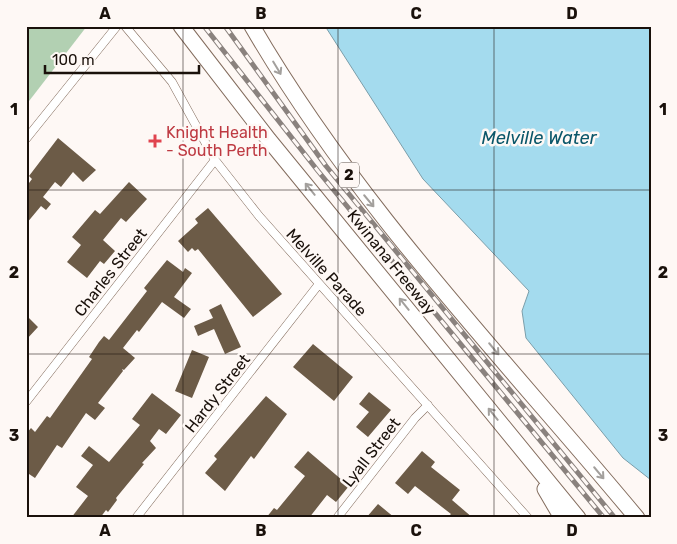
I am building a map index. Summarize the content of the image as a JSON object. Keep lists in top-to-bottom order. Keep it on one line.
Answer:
{"streets":{"highway":["2","Kwinana Freeway"],"street":["Charles Street","Melville Parade","Hardy Street","Lyall Street"]},"crossings":[["Charles Street","Melville Parade"],["Melville Parade","Hardy Street"],["Melville Parade","Lyall Street"]],"water":["Melville Water"],"places":{"health":["Knight Health - South Perth"]},"scale_bar":"100 m","grid":{"columns":["A","B","C","D"],"rows":["1","2","3"]}}
